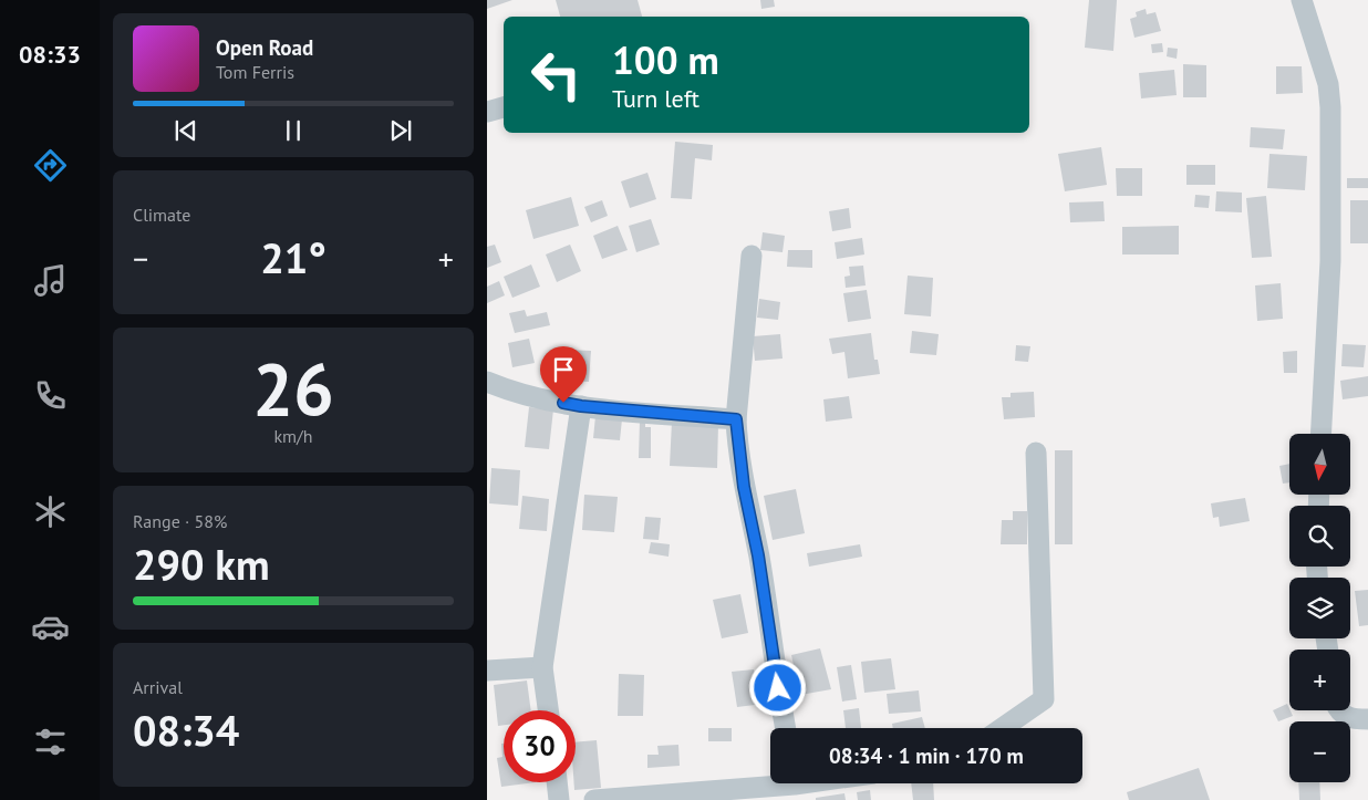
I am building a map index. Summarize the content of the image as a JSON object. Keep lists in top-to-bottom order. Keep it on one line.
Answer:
{"north":"bottom","page":{"tabs":"08:33","turn":["100 m","Turn left"],"song":["Open Road","Tom Ferris"],"tile":["Climate",["26","km/h"],["Range · 58%","290 km"],["Arrival","08:34"]],"heat":["−","21°","+"],"map_buttons":["+","−"],"limit":"30","trip":"08:34 · 1 min · 170 m"}}
